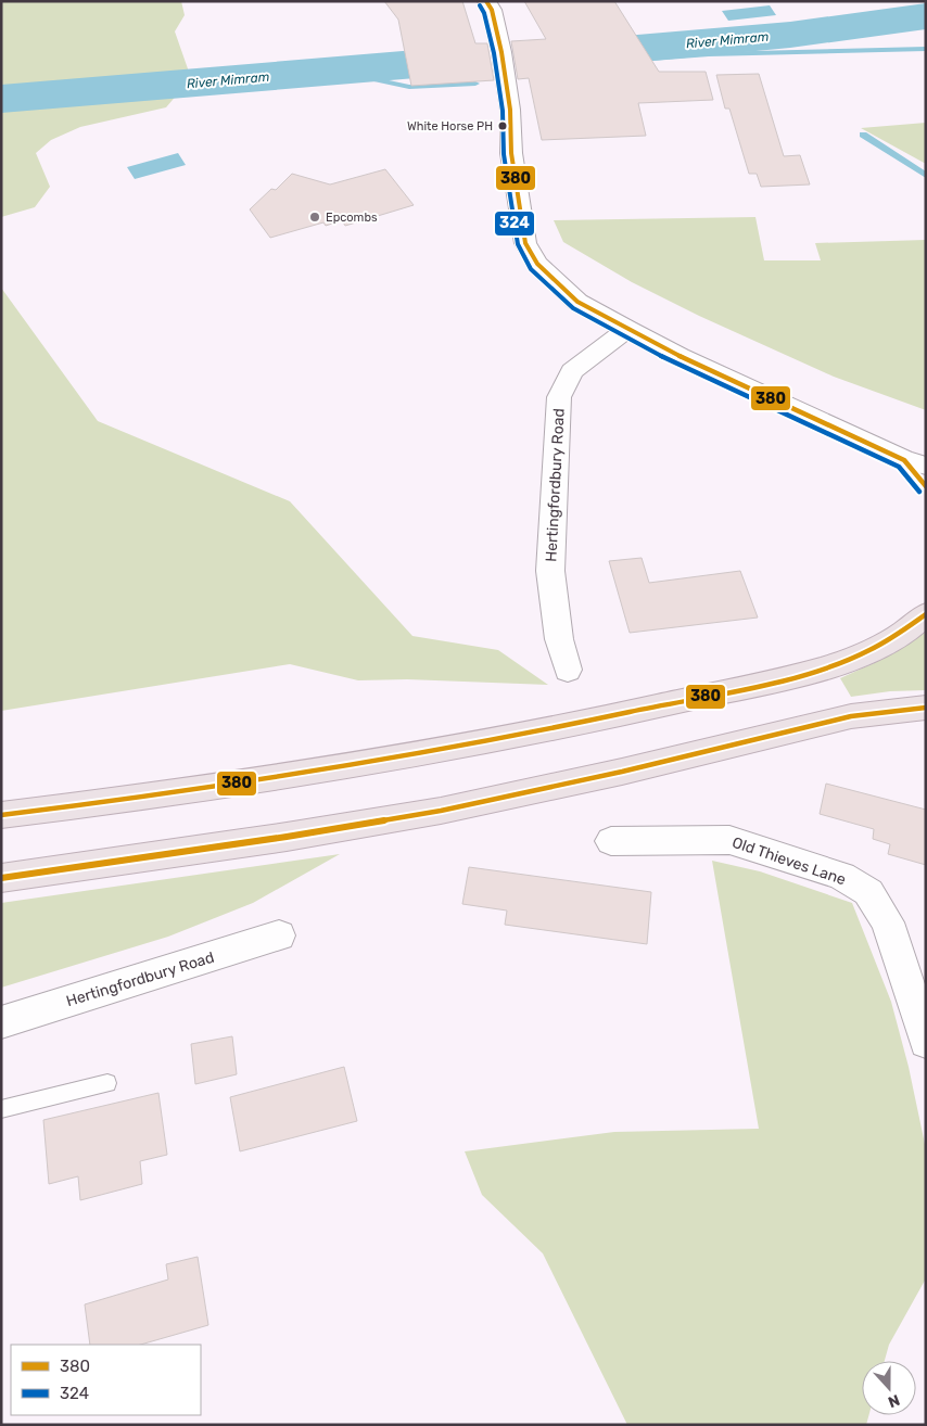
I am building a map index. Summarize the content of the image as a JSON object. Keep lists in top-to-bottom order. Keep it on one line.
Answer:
{"streets":{"street":["Hertingfordbury Road","Old Thieves Lane"]},"water":["River Mimram"],"places":["White Horse PH","Epcombs"],"lines":["transit line 380","transit line 324"],"legend":["380","324"],"north":"bottom"}
